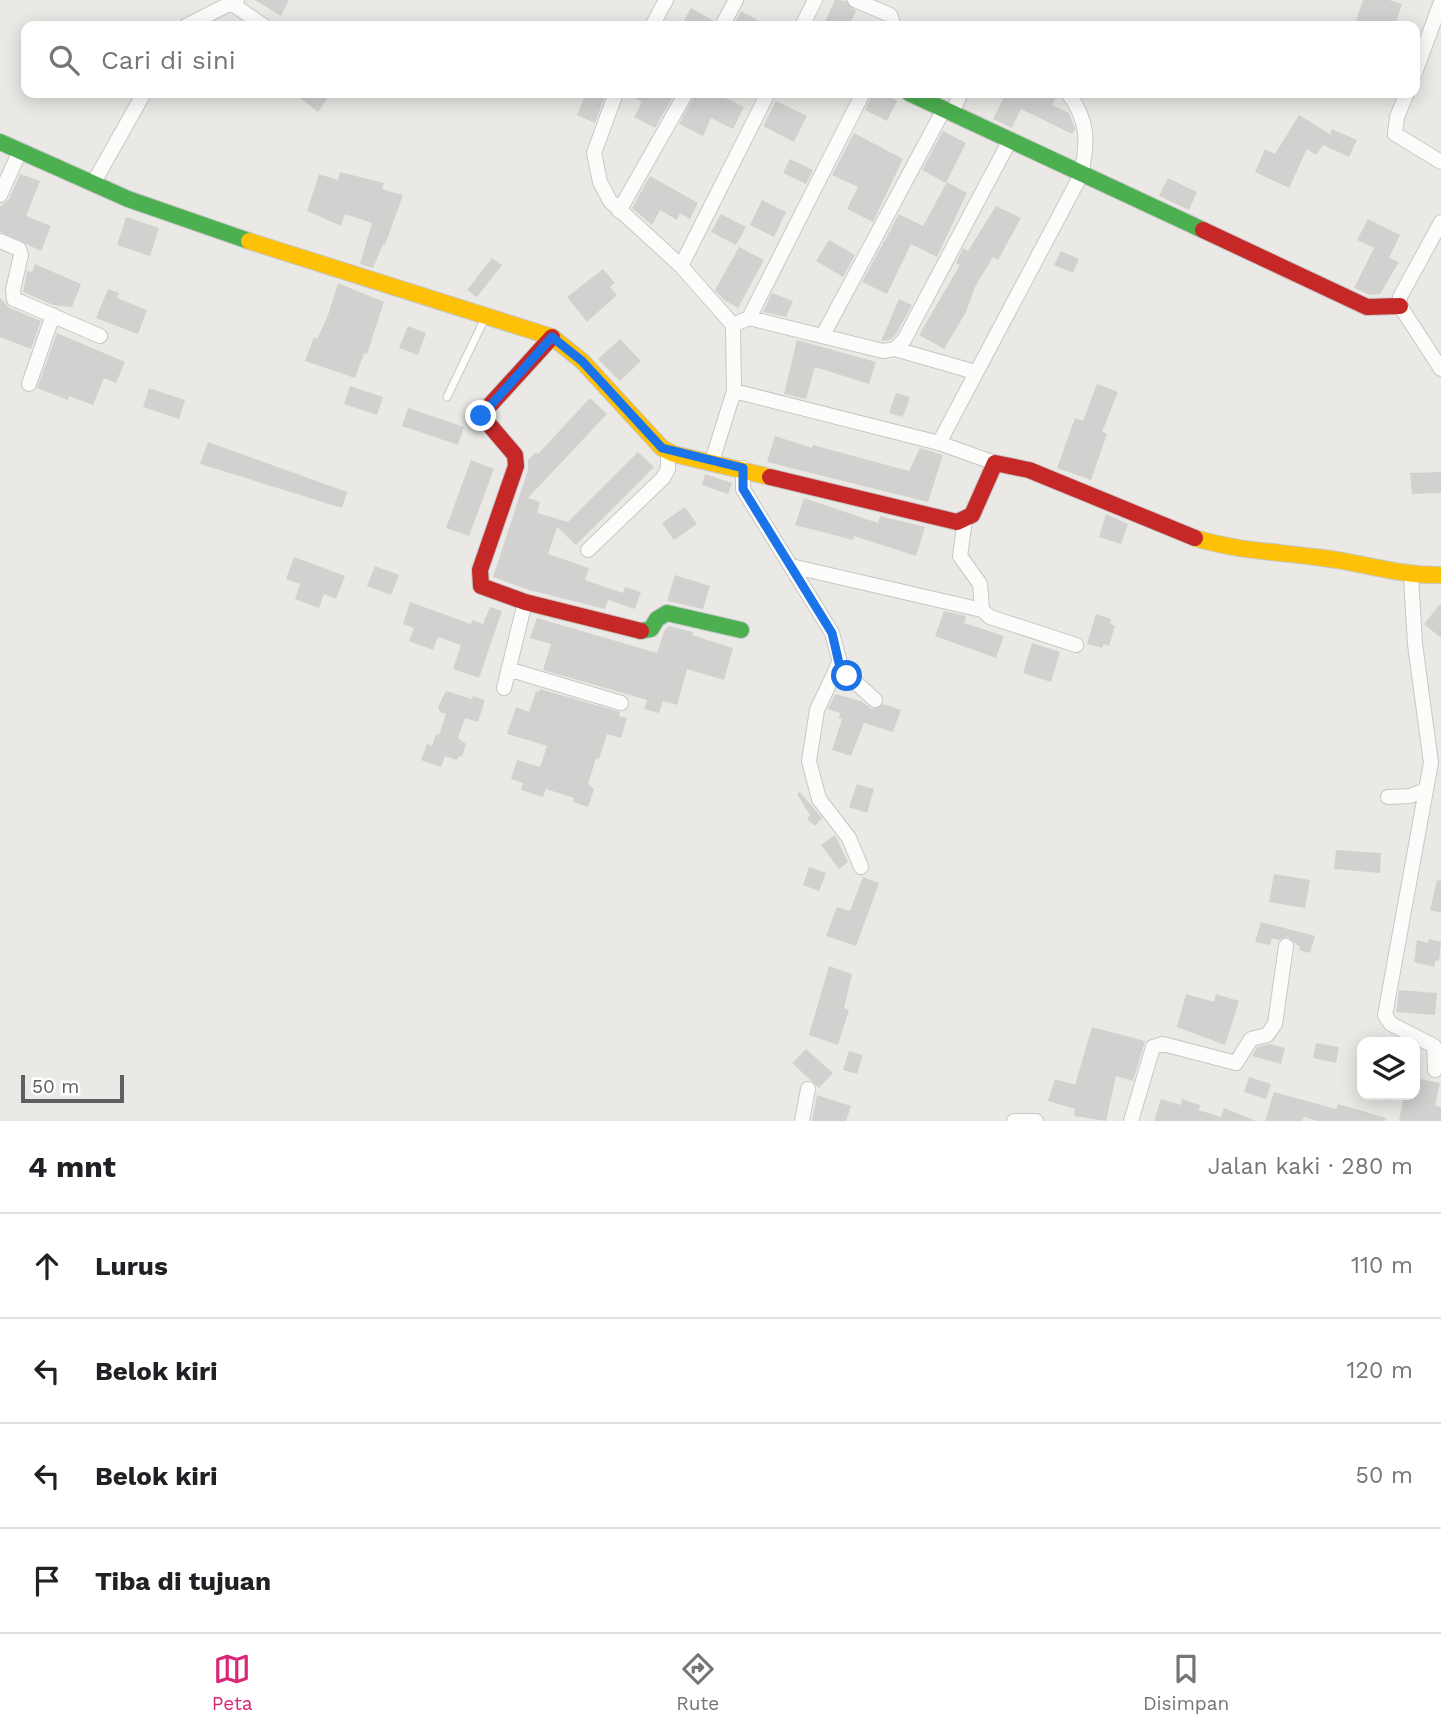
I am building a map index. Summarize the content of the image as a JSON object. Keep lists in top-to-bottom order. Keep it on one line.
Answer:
{"scale_bar":"50 m","page":{"search":"Cari di sini","scale":"50 m","heading":["4 mnt","Jalan kaki · 280 m"],"list":[["Lurus","110 m"],["Belok kiri","120 m"],["Belok kiri","50 m"],"Tiba di tujuan"],"nav":["Peta","Rute","Disimpan"]}}
